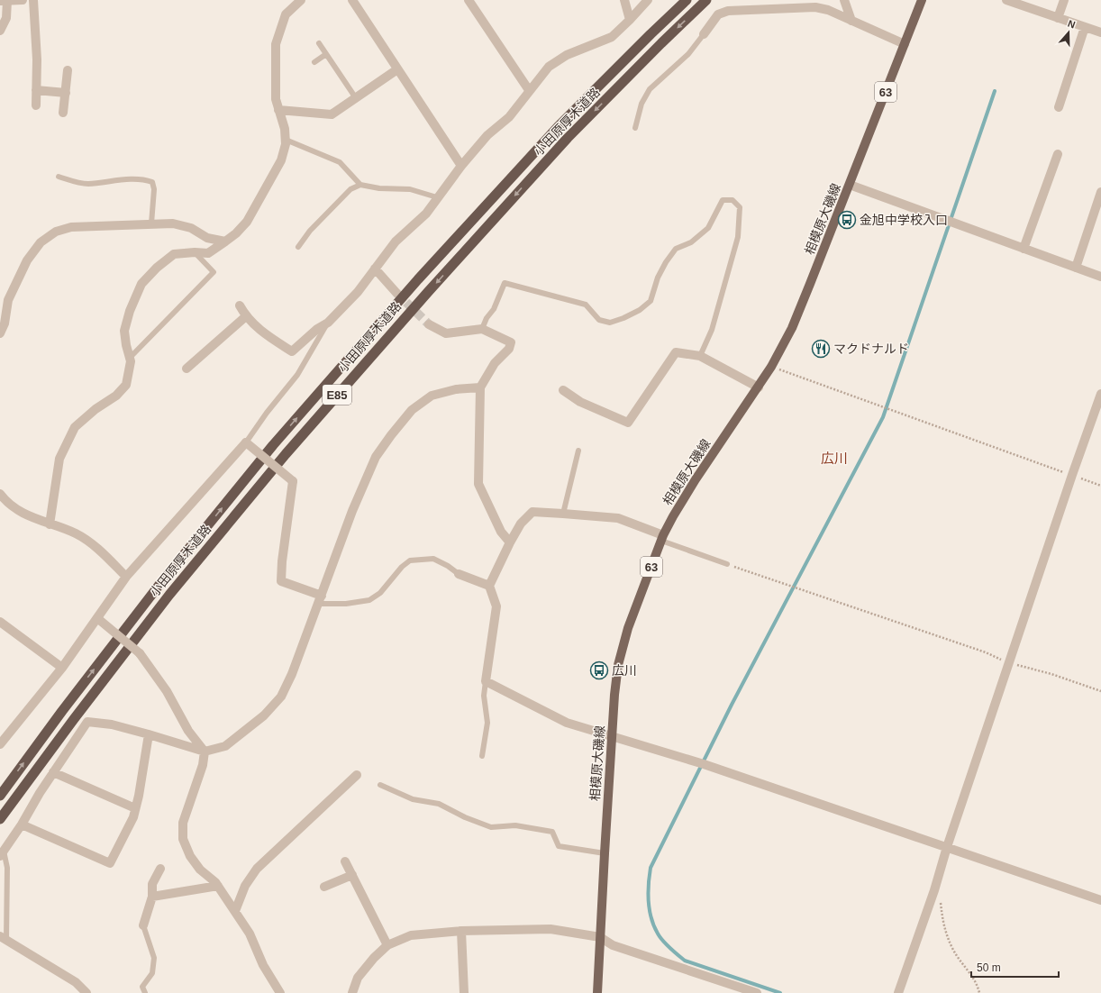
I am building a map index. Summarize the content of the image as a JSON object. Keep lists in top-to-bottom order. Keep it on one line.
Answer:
{"streets":{"highway":["小田原厚木道路","E85"],"main road":["63","相模原大磯線"]},"districts":["広川"],"places":{"bus stop":["金旭中学校入口","広川"],"restaurant":["マクドナルド"]},"scale_bar":"50 m","north":"top"}
